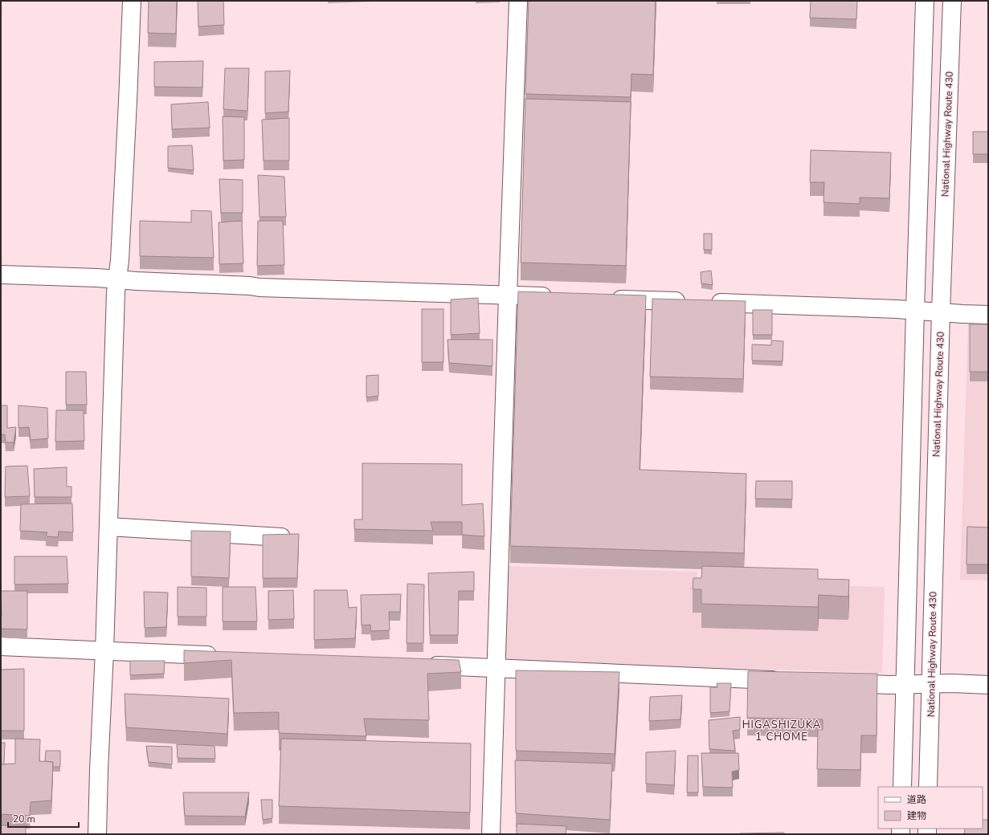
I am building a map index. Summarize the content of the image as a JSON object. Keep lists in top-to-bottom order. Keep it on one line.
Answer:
{"streets":{"main road":["National Highway Route 430"]},"districts":["HIGASHIZUKA 1 CHOME"],"legend":["道路","建物"],"scale_bar":"20 m"}
